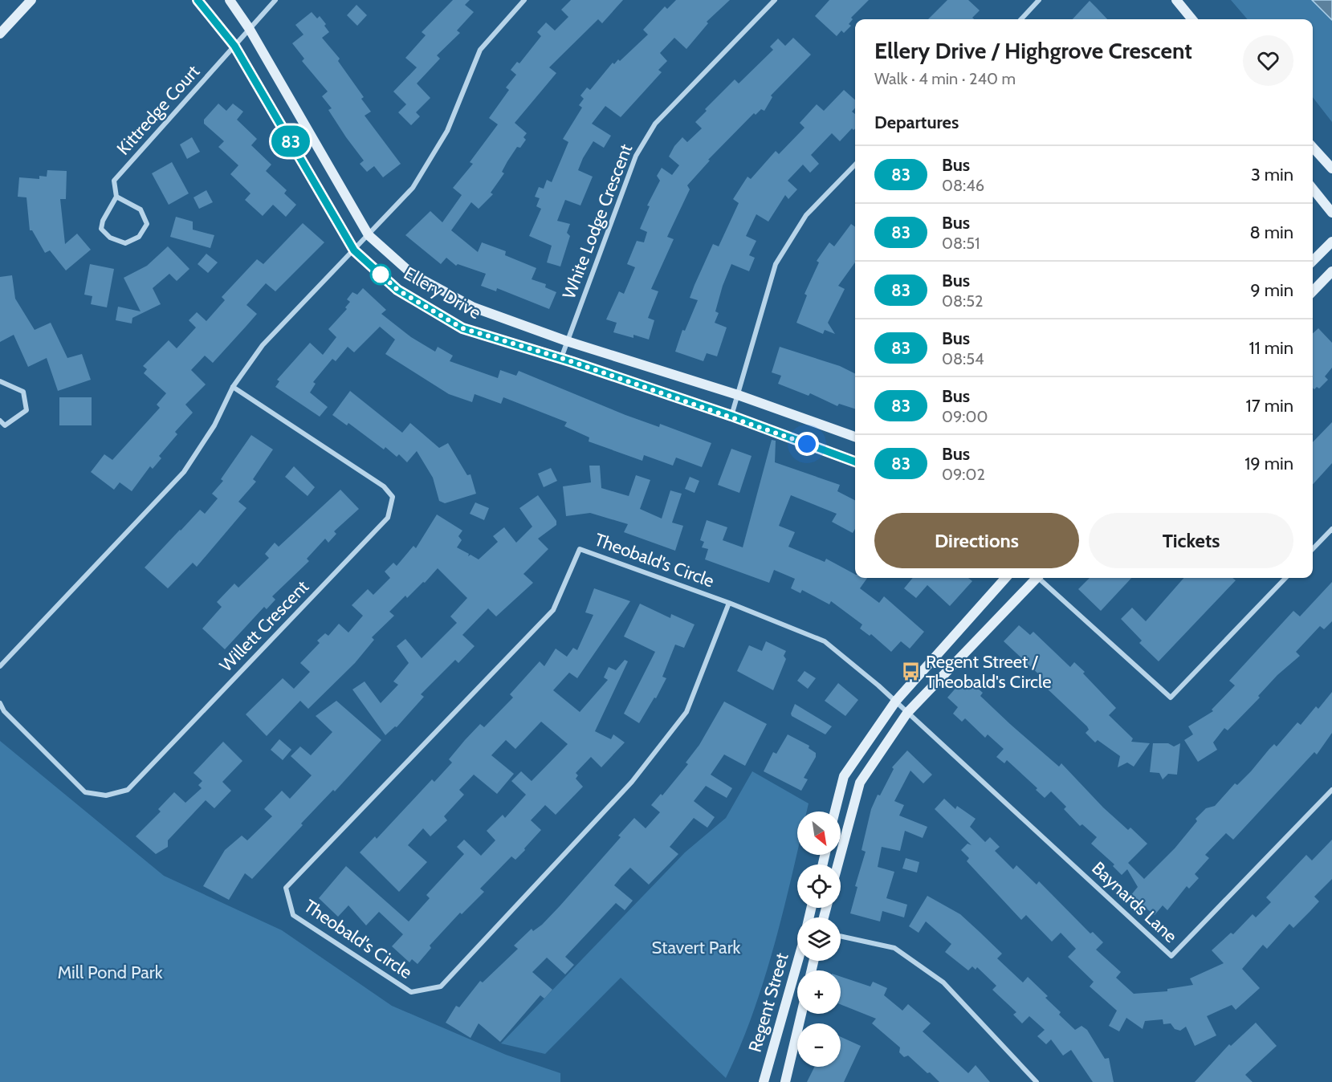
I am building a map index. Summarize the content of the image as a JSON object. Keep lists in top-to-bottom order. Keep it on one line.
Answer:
{"streets":{"street":["Kittredge Court","White Lodge Crescent","Ellery Drive","Theobald's Circle","Willett Crescent","Baynards Lane","Regent Street"]},"crossings":[["Kittredge Court","Ellery Drive"],["White Lodge Crescent","Ellery Drive"],["Theobald's Circle","Baynards Lane"]],"parks":["Stavert Park","Mill Pond Park"],"places":{"bus stop":["Regent Street / Theobald's Circle"]},"lines":["bus line 83"],"north":"bottom right","page":{"on_map":"83","heading":[["Ellery Drive / Highgrove Crescent","Walk · 4 min · 240 m"],"Departures"],"list":[{"mark":"83","name":"Bus","note":"08:46","value":"3 min"},{"mark":"83","name":"Bus","note":"08:51","value":"8 min"},{"mark":"83","name":"Bus","note":"08:52","value":"9 min"},{"mark":"83","name":"Bus","note":"08:54","value":"11 min"},{"mark":"83","name":"Bus","note":"09:00","value":"17 min"},{"mark":"83","name":"Bus","note":"09:02","value":"19 min"}],"buttons":["Directions","Tickets"],"map_buttons":["+","−"]}}
